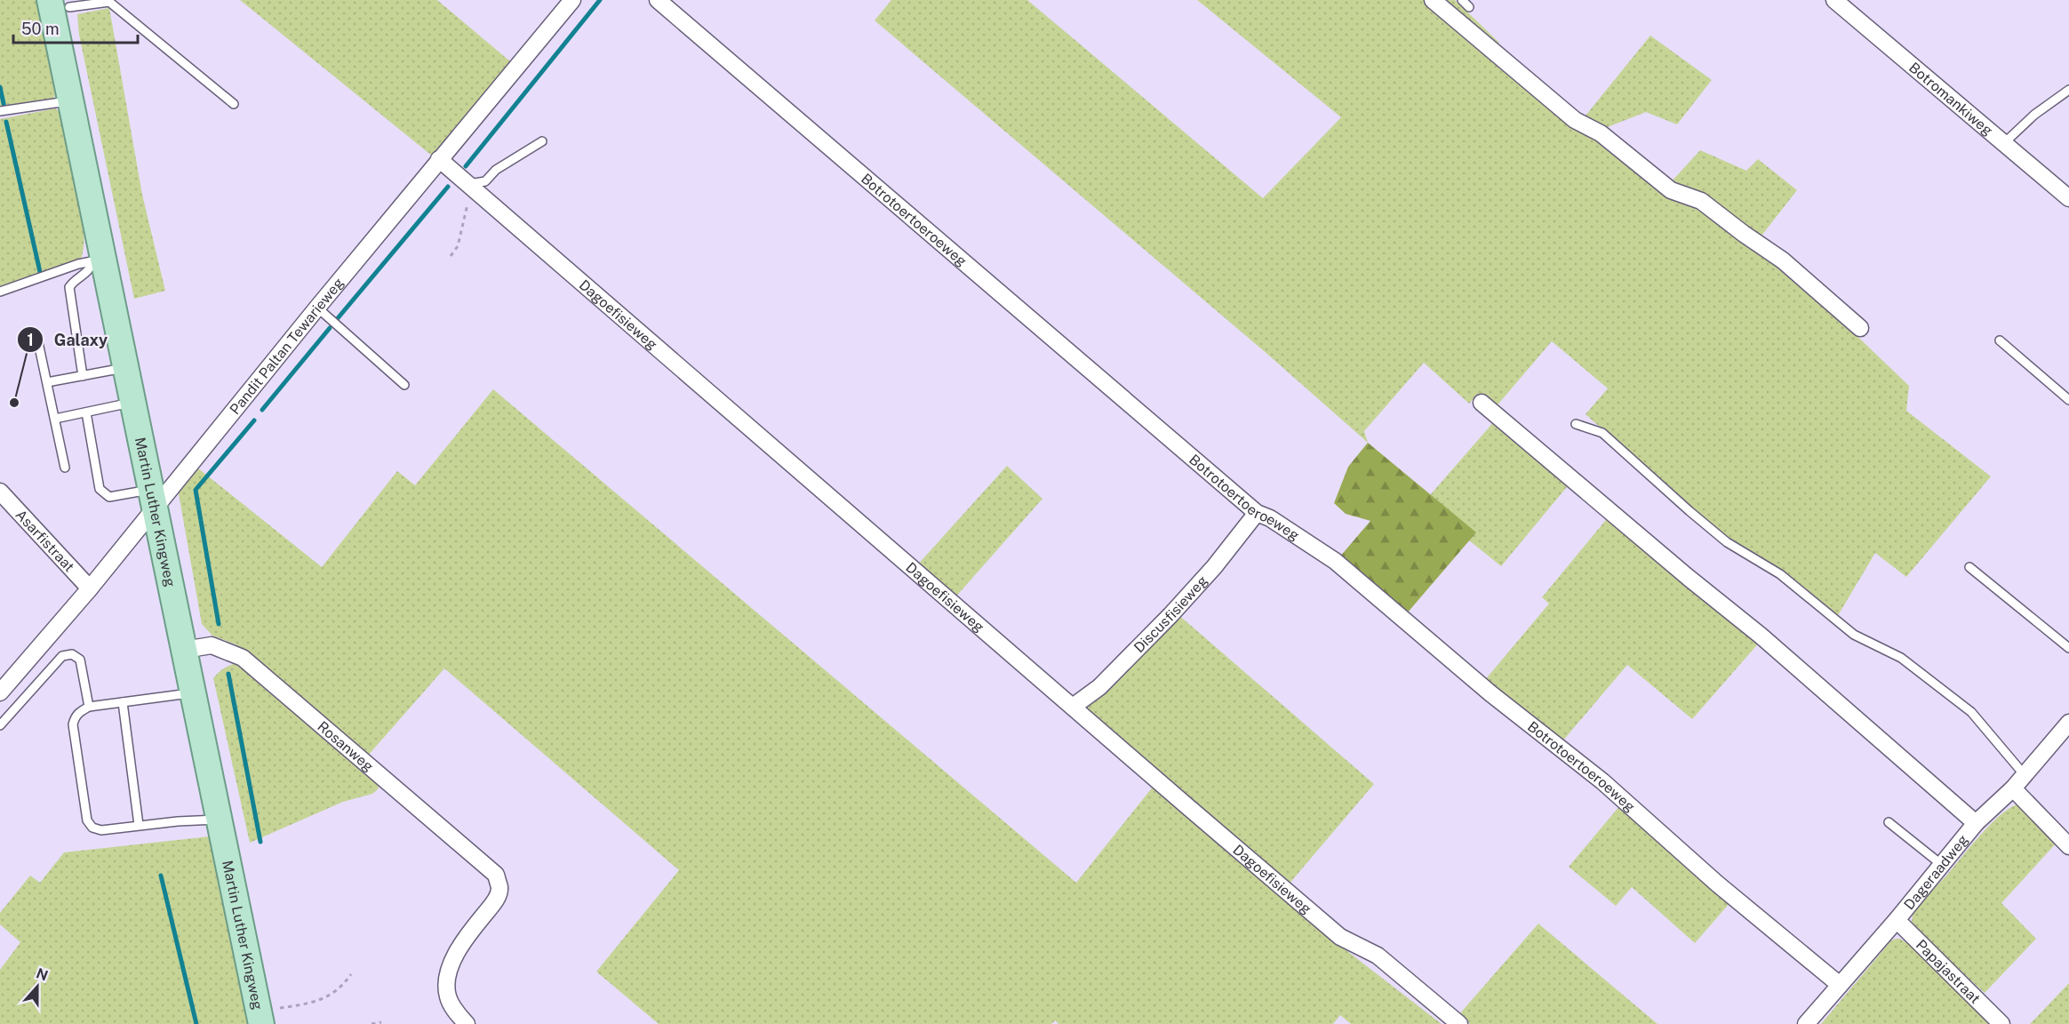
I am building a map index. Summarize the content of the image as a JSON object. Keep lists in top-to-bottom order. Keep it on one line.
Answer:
{"streets":{"main road":["Martin Luther Kingweg"],"street":["Botromankiweg","Botrotoertoeroeweg","Dagoefisieweg","Pandit Paltan Tewarieweg","Asarfistraat","Discusfisieweg","Rosanweg","Dageraadweg","Papajastraat"]},"crossings":[["Botrotoertoeroeweg","Discusfisieweg"],["Botrotoertoeroeweg","Dageraadweg"],["Dagoefisieweg","Pandit Paltan Tewarieweg"],["Dagoefisieweg","Discusfisieweg"],["Pandit Paltan Tewarieweg","Martin Luther Kingweg"],["Pandit Paltan Tewarieweg","Asarfistraat"],["Martin Luther Kingweg","Rosanweg"],["Dageraadweg","Papajastraat"]],"places":["Galaxy"],"scale_bar":"50 m","north":"top"}
